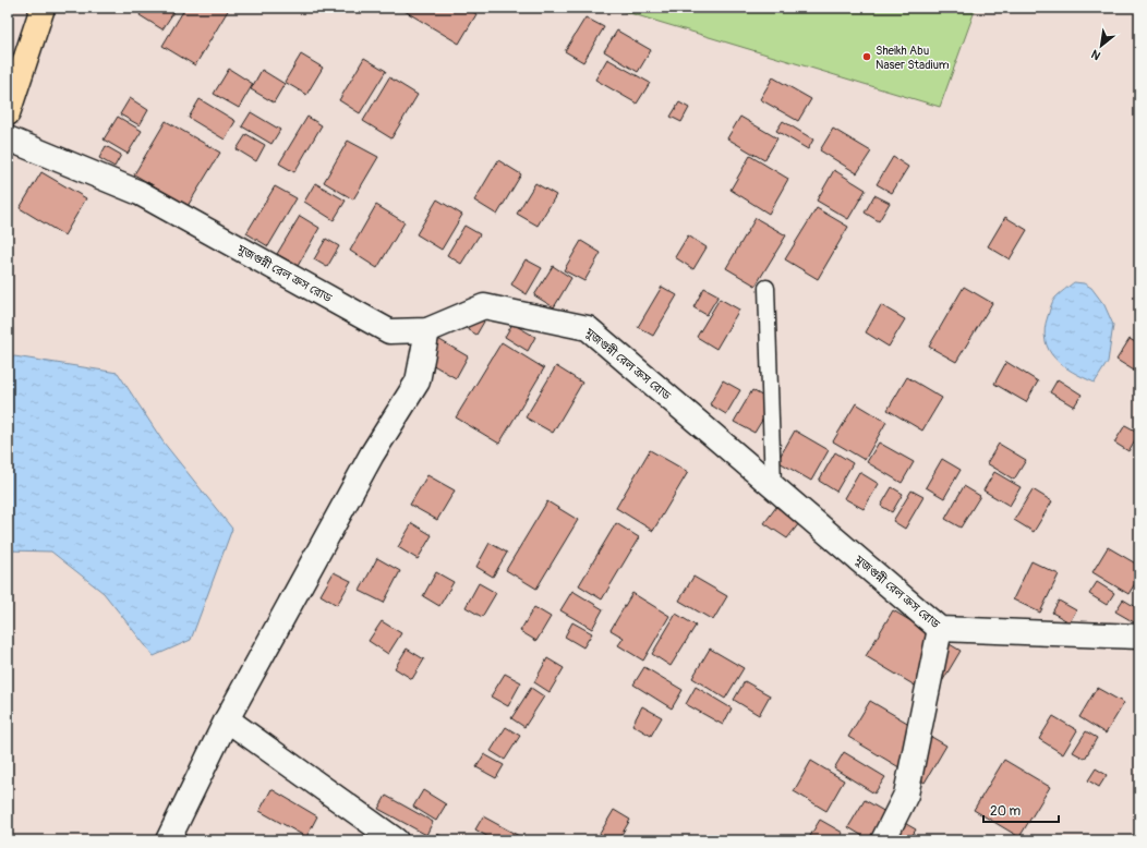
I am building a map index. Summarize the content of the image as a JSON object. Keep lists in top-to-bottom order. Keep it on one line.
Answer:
{"streets":{"street":["মুজগুন্নী রেল ক্রস রোড"]},"places":["Sheikh Abu Naser Stadium"],"scale_bar":"20 m","north":"bottom left"}
